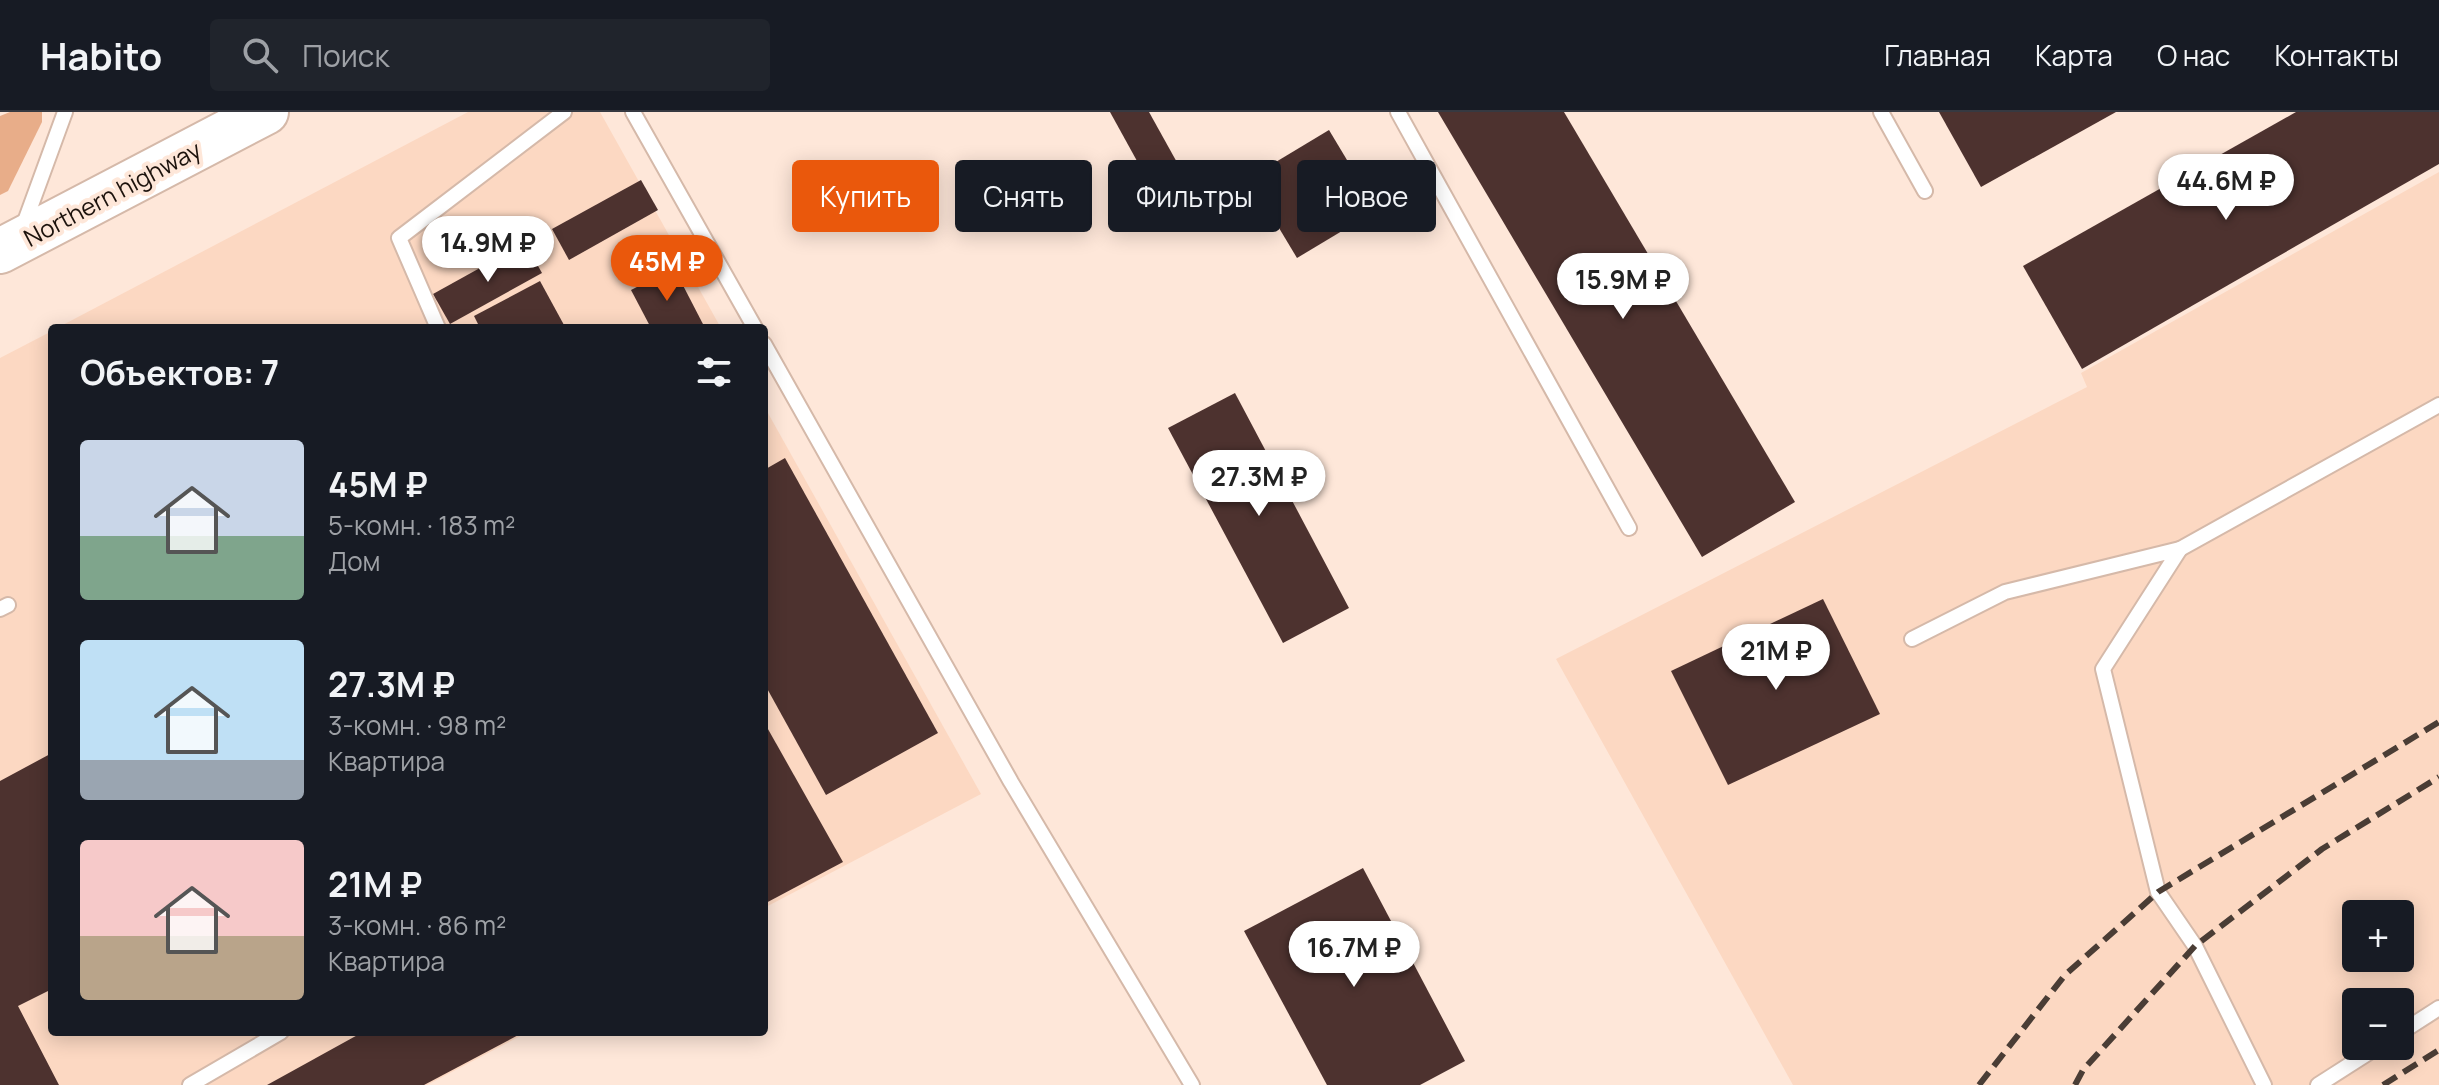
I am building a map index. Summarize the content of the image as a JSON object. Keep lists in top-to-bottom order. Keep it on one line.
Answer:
{"streets":{"main road":["Northern highway"]},"page":{"header":"Habito","search":"Поиск","nav":["Главная","Карта","О нас","Контакты"],"price":["44.6M ₽","14.9M ₽","45M ₽","15.9M ₽","27.3M ₽","21M ₽","16.7M ₽"],"chip":["Купить","Снять","Фильтры","Новое"],"heading":"Объектов: 7","list":[{"name":"45M ₽","note":"5-комн. · 183 m² · Дом"},{"name":"27.3M ₽","note":"3-комн. · 98 m² · Квартира"},{"name":"21M ₽","note":"3-комн. · 86 m² · Квартира"}],"map_buttons":["+","−"]}}
